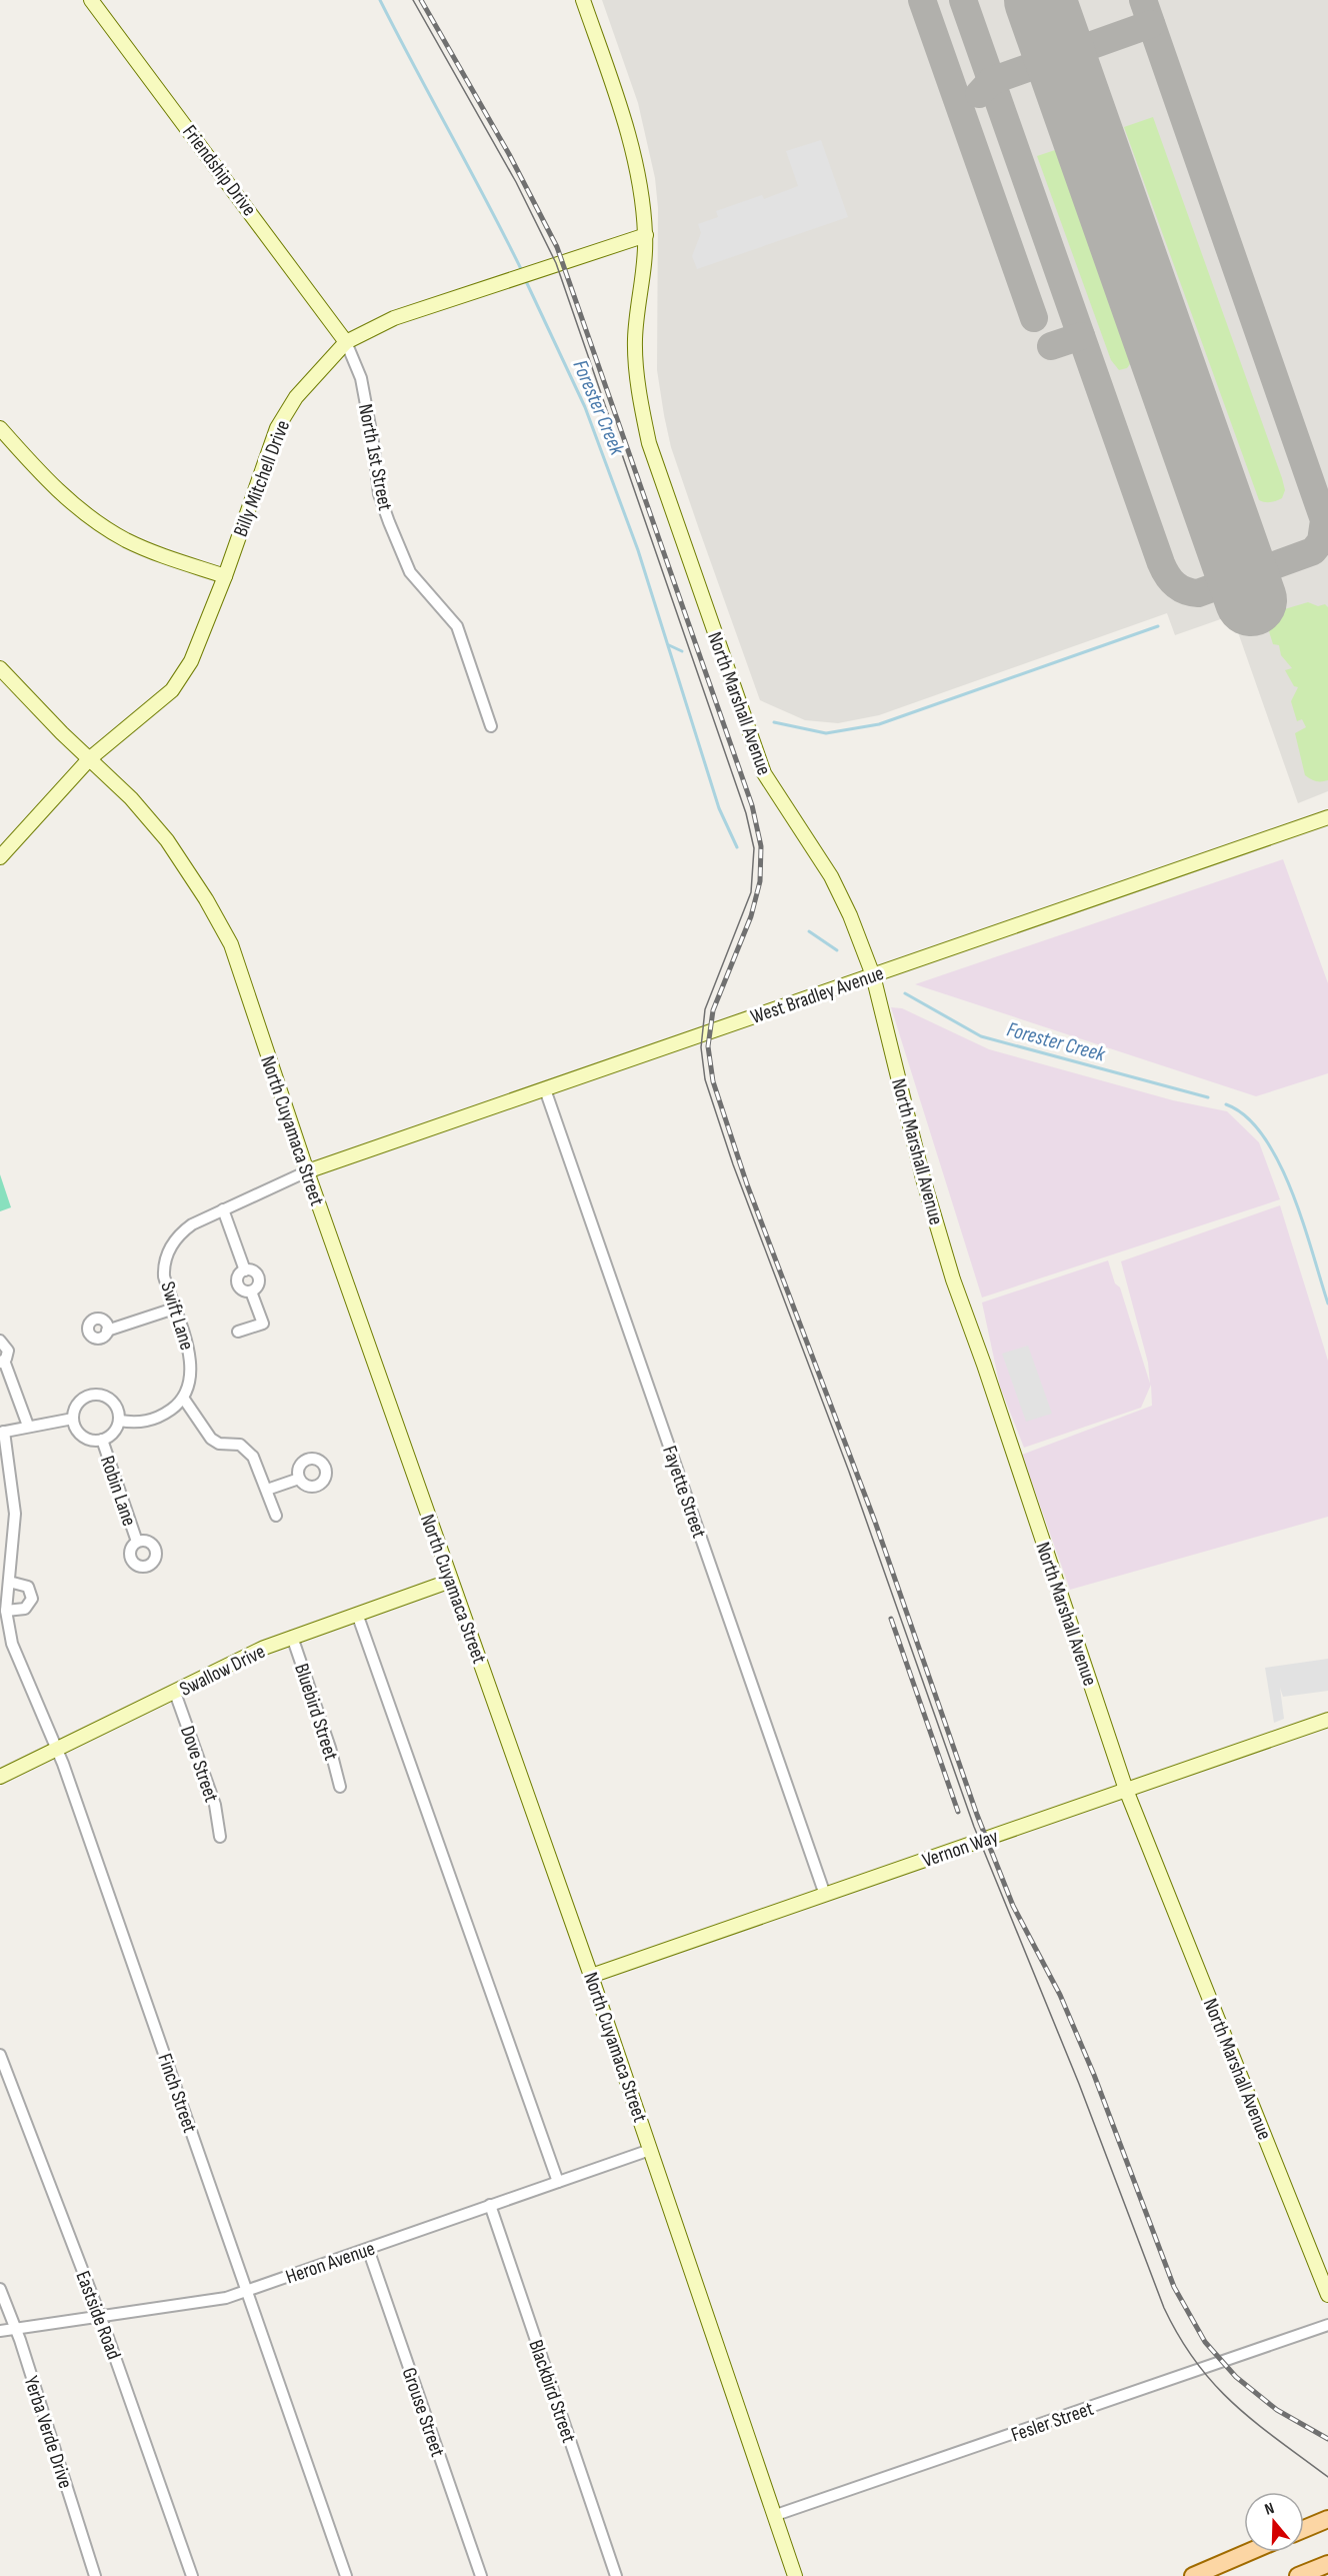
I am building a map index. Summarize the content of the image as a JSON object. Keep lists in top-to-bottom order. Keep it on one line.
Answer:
{"streets":{"main road":["Friendship Drive","Billy Mitchell Drive","North Marshall Avenue","West Bradley Avenue","North Cuyamaca Street","Swallow Drive","Vernon Way"],"street":["North 1st Street","Swift Lane","Robin Lane","Fayette Street","Bluebird Street","Dove Street","Finch Street","Heron Avenue","Eastside Road","Blackbird Street","Grouse Street","Fesler Street","Yerba Verde Drive"]},"crossings":[["Friendship Drive","North 1st Street"],["Friendship Drive","Billy Mitchell Drive"],["North 1st Street","Billy Mitchell Drive"],["Billy Mitchell Drive","North Marshall Avenue"],["Billy Mitchell Drive","North Cuyamaca Street"],["North Marshall Avenue","West Bradley Avenue"],["North Marshall Avenue","Vernon Way"],["West Bradley Avenue","North Cuyamaca Street"],["West Bradley Avenue","Swift Lane"],["West Bradley Avenue","Fayette Street"],["North Cuyamaca Street","Swift Lane"],["North Cuyamaca Street","Swallow Drive"],["North Cuyamaca Street","Vernon Way"],["North Cuyamaca Street","Heron Avenue"],["North Cuyamaca Street","Fesler Street"],["Fayette Street","Vernon Way"],["Swallow Drive","Bluebird Street"],["Swallow Drive","Dove Street"],["Swallow Drive","Finch Street"],["Finch Street","Heron Avenue"],["Heron Avenue","Eastside Road"],["Heron Avenue","Blackbird Street"],["Heron Avenue","Grouse Street"],["Heron Avenue","Yerba Verde Drive"]],"water":["Forester Creek"],"north":"top"}
